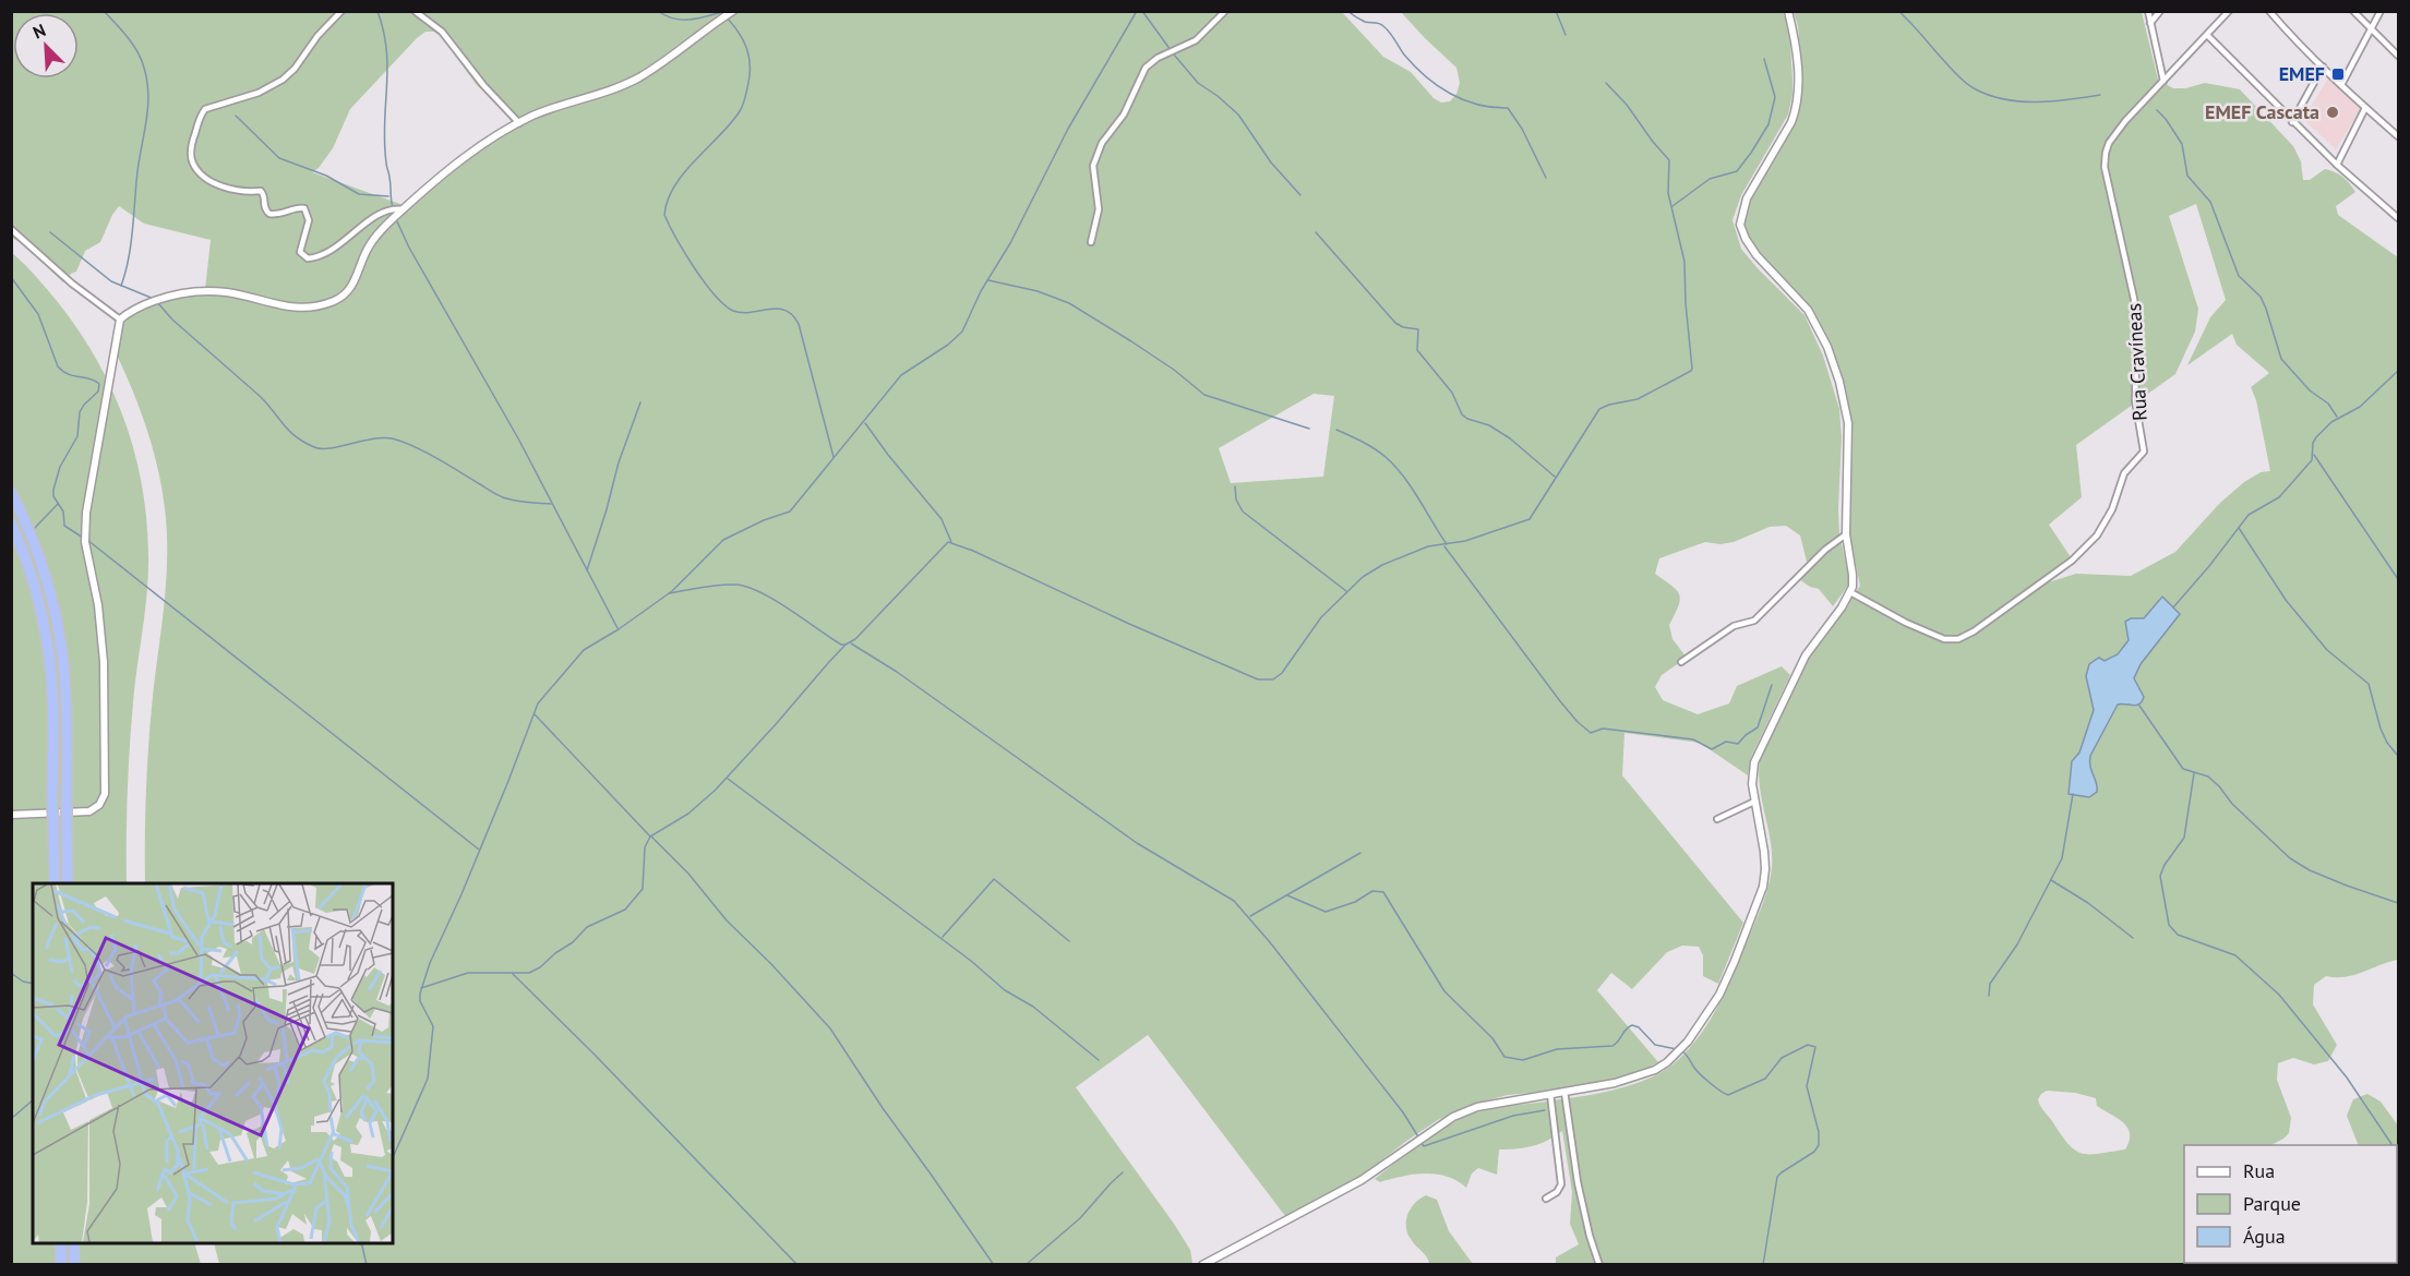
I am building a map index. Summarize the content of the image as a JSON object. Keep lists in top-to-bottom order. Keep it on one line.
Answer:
{"streets":{"street":["Rua Cravíneas"]},"places":{"transit":["EMEF"],"other":["EMEF Cascata"]},"legend":["Rua","Parque","Água"],"north":"top left"}
